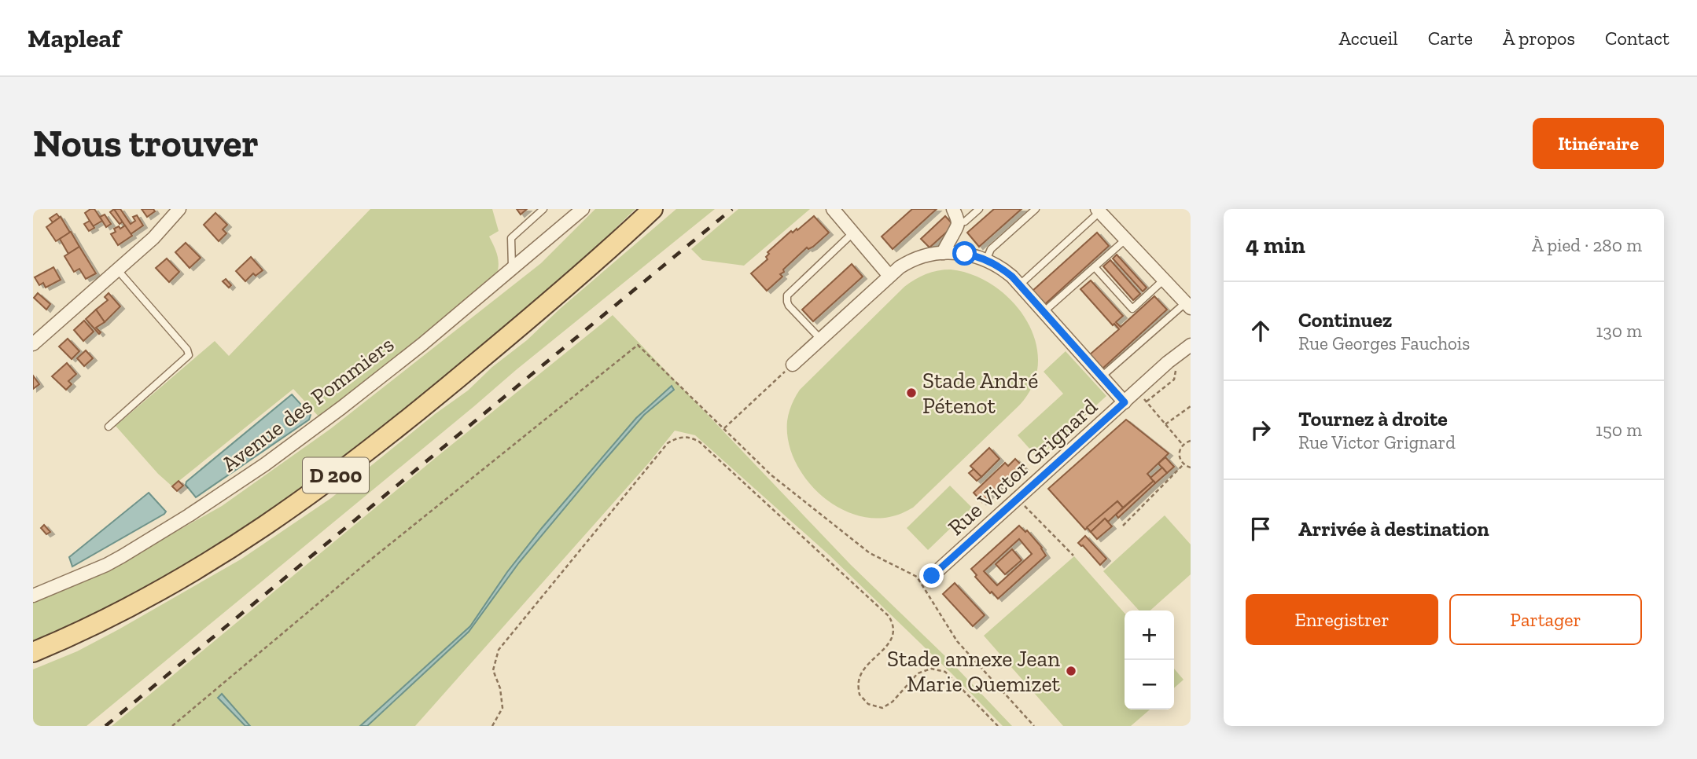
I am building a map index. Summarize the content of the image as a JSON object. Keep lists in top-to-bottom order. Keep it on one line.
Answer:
{"streets":{"main road":["D 200"],"street":["Avenue des Pommiers","Rue Victor Grignard"]},"places":["Stade André Pétenot","Stade annexe Jean Marie Quemizet"],"page":{"header":"Mapleaf","nav":["Accueil","Carte","À propos","Contact"],"buttons":["Itinéraire",["Enregistrer","Partager"]],"title":"Nous trouver","heading":["4 min","À pied · 280 m"],"list":[["Continuez","Rue Georges Fauchois","130 m"],["Tournez à droite","Rue Victor Grignard","150 m"],"Arrivée à destination"],"map_buttons":["+","−"]}}
